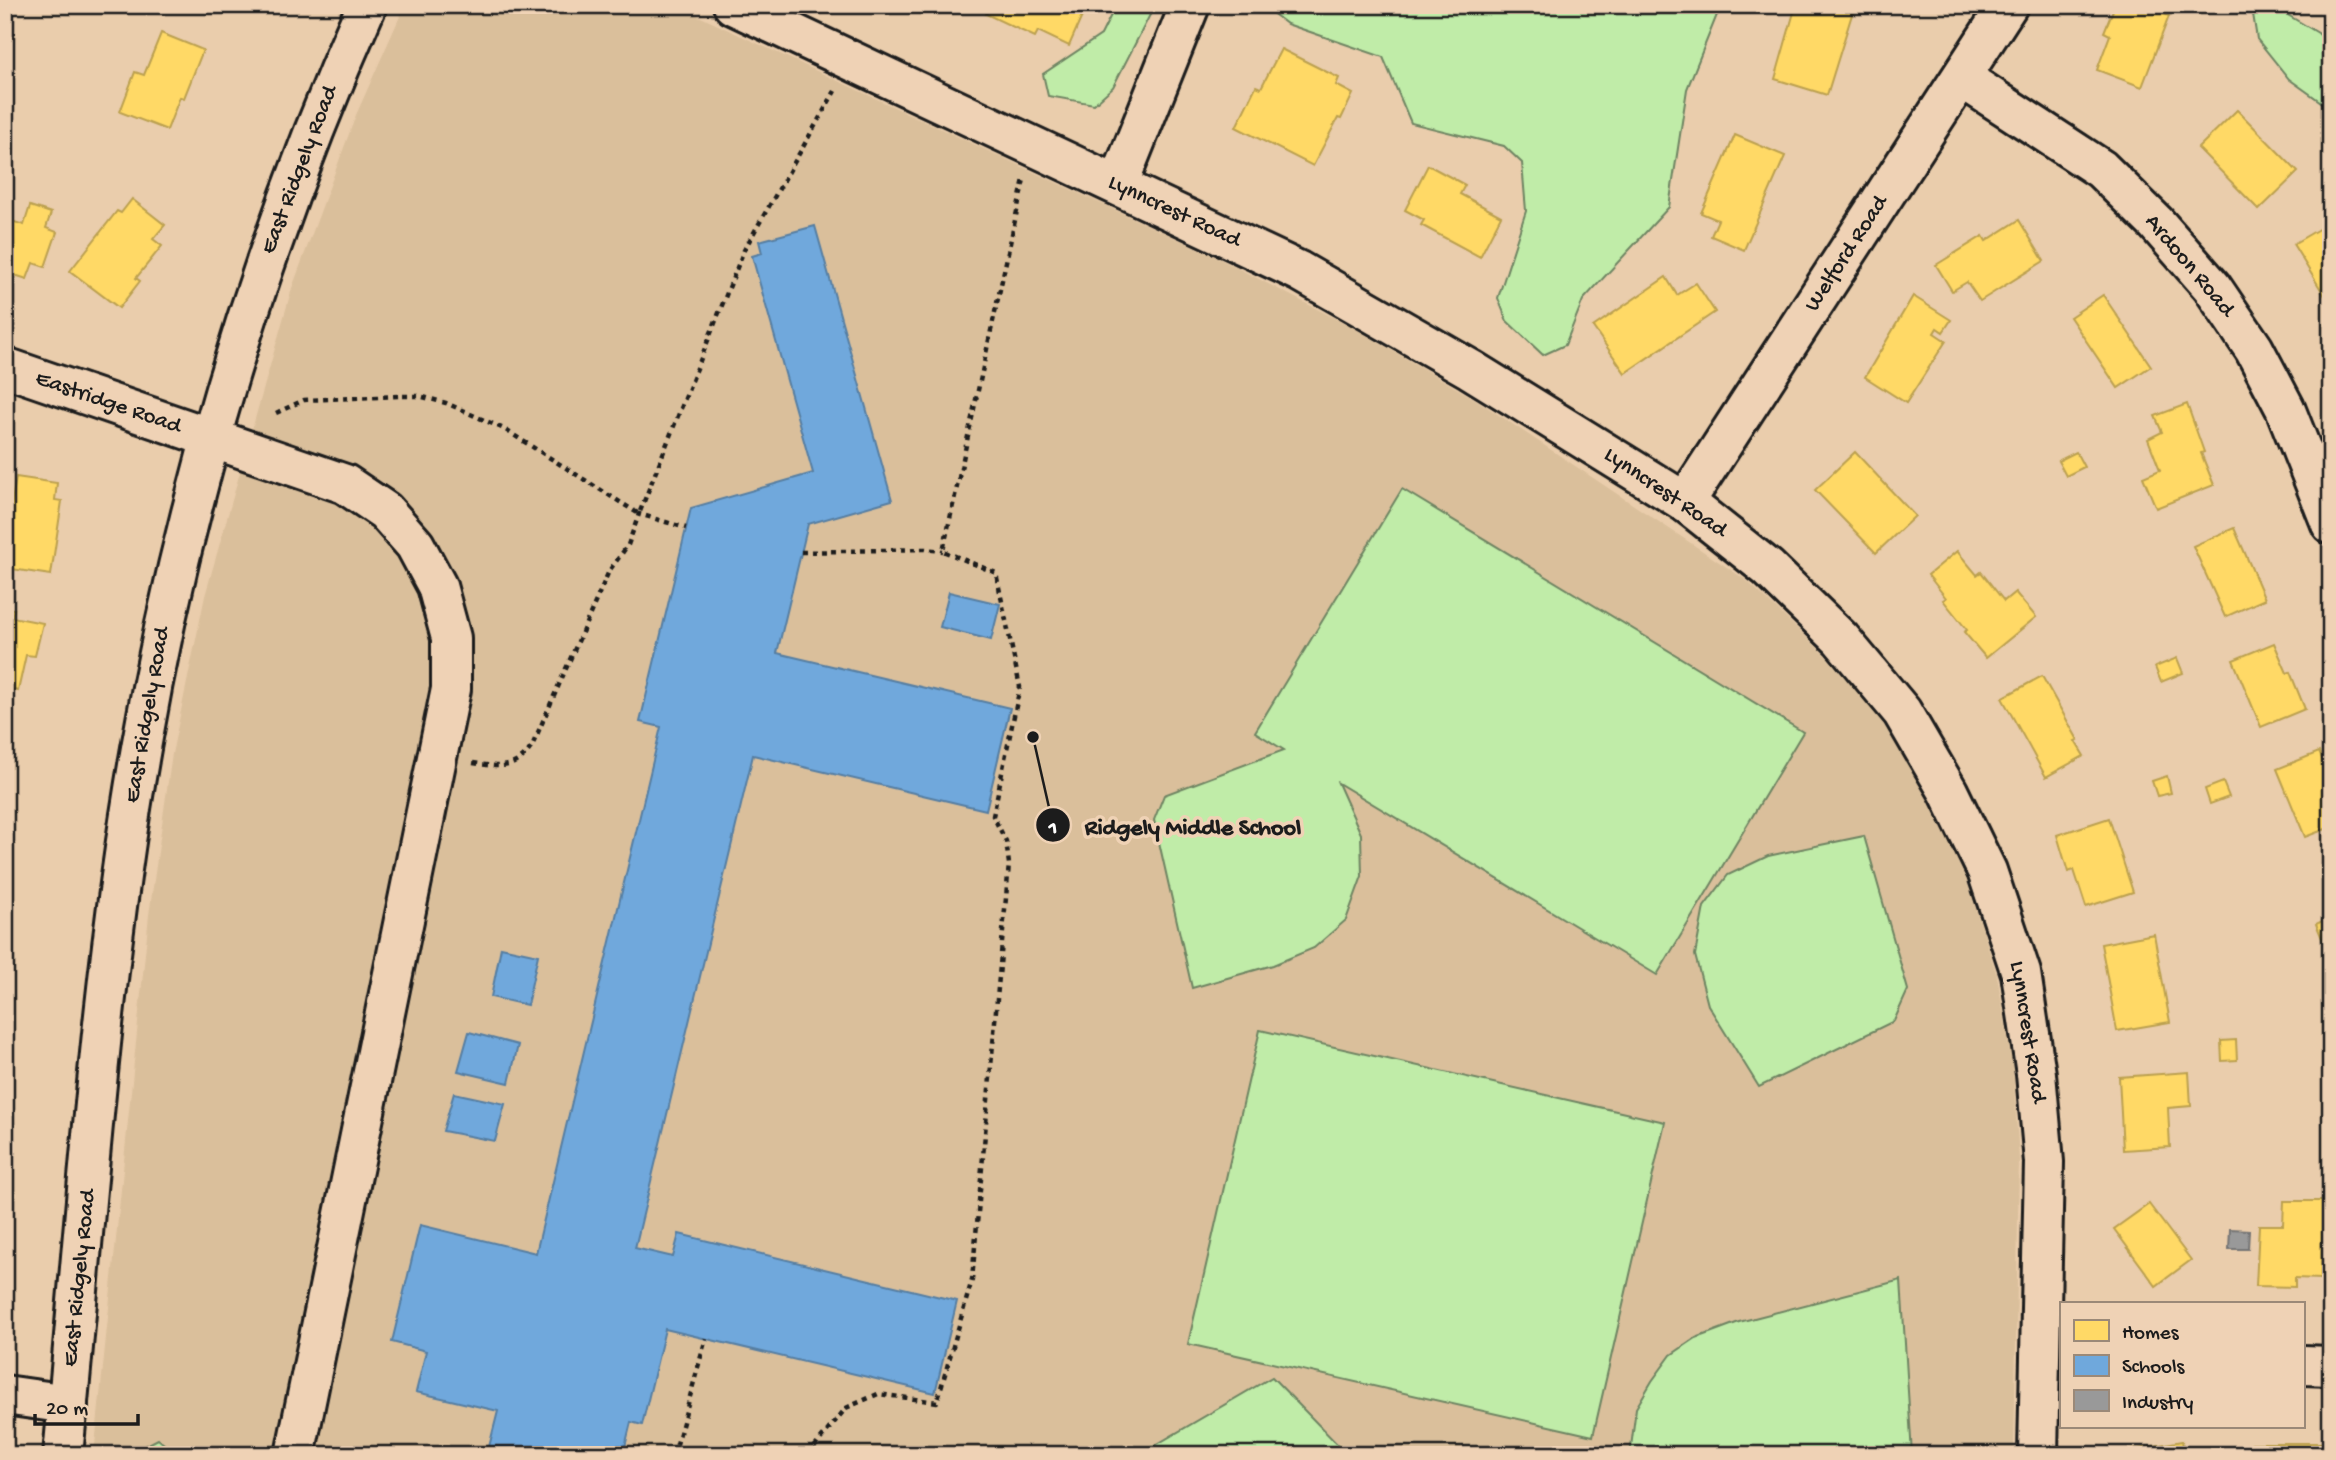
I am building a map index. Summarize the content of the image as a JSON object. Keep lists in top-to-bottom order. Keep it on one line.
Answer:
{"streets":{"street":["East Ridgely Road","Lynncrest Road","Welford Road","Ardoon Road","Eastridge Road"]},"crossings":[["East Ridgely Road","Eastridge Road"],["Lynncrest Road","Welford Road"],["Welford Road","Ardoon Road"]],"places":["Ridgely Middle School"],"legend":["Homes","Schools","Industry"],"scale_bar":"20 m"}
